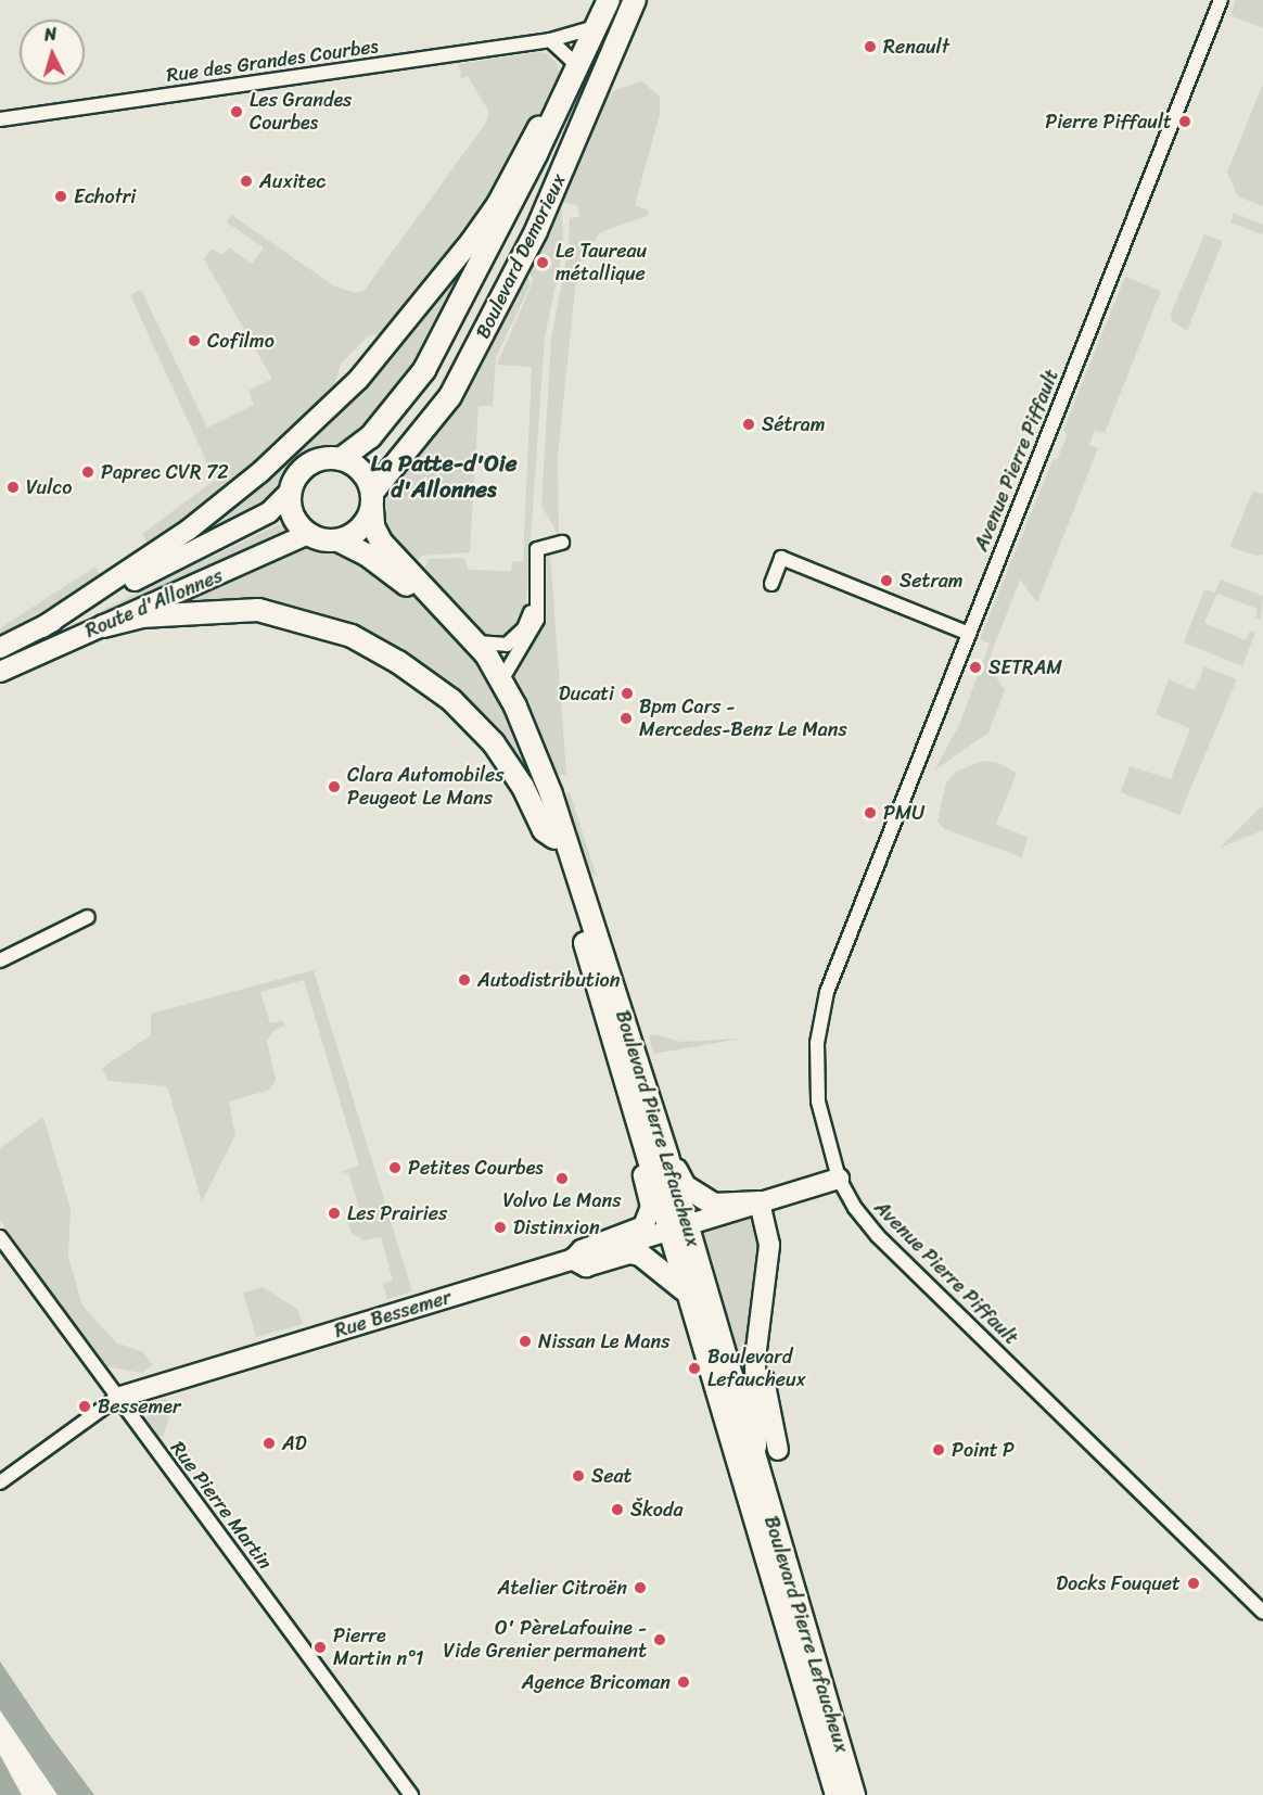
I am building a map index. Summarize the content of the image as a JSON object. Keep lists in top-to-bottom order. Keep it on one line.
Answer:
{"streets":{"main road":["Boulevard Demorieux","Route d'Allonnes","Boulevard Pierre Lefaucheux","Rue Bessemer"],"street":["Rue des Grandes Courbes","Avenue Pierre Piffault","Rue Pierre Martin"]},"crossings":[["Boulevard Demorieux","Route d'Allonnes"],["Boulevard Demorieux","Boulevard Pierre Lefaucheux"],["Avenue Pierre Piffault","Rue Bessemer"],["Route d'Allonnes","Boulevard Pierre Lefaucheux"],["Boulevard Pierre Lefaucheux","Rue Bessemer"],["Rue Bessemer","Rue Pierre Martin"]],"districts":["La Patte-d'Oie d'Allonnes"],"places":["Renault","Les Grandes Courbes","Pierre Piffault","Auxitec","Echotri","Le Taureau métallique","Cofilmo","Sétram","Paprec CVR 72","Vulco","Setram","SETRAM","Ducati","Bpm Cars - Mercedes-Benz Le Mans","Clara Automobiles Peugeot Le Mans","PMU","Autodistribution","Petites Courbes","Volvo Le Mans","Les Prairies","Distinxion","Nissan Le Mans","Boulevard Lefaucheux","Bessemer","AD","Point P","Seat","Škoda","Docks Fouquet","Atelier Citroën","O' PèreLafouine - Vide Grenier permanent","Pierre Martin n°1","Agence Bricoman"],"north":"top"}
